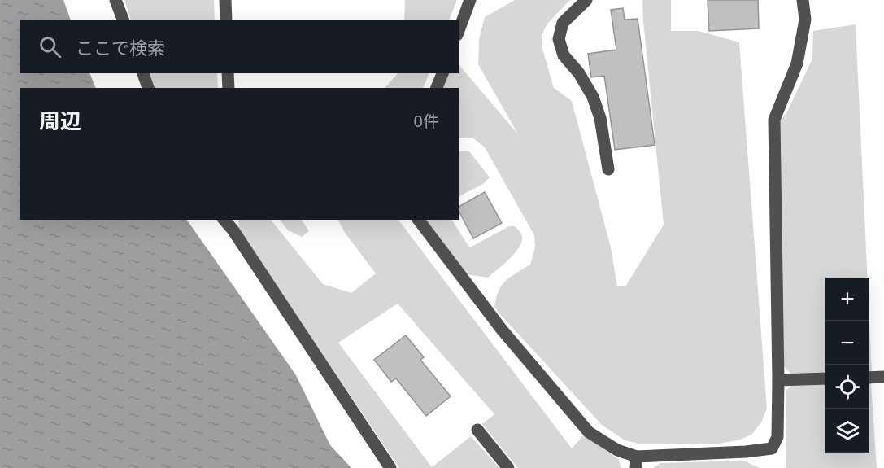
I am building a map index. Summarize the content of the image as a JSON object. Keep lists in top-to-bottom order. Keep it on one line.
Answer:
{"page":{"search":"ここで検索","heading":["周辺","0件"],"map_buttons":["+","−"]}}
